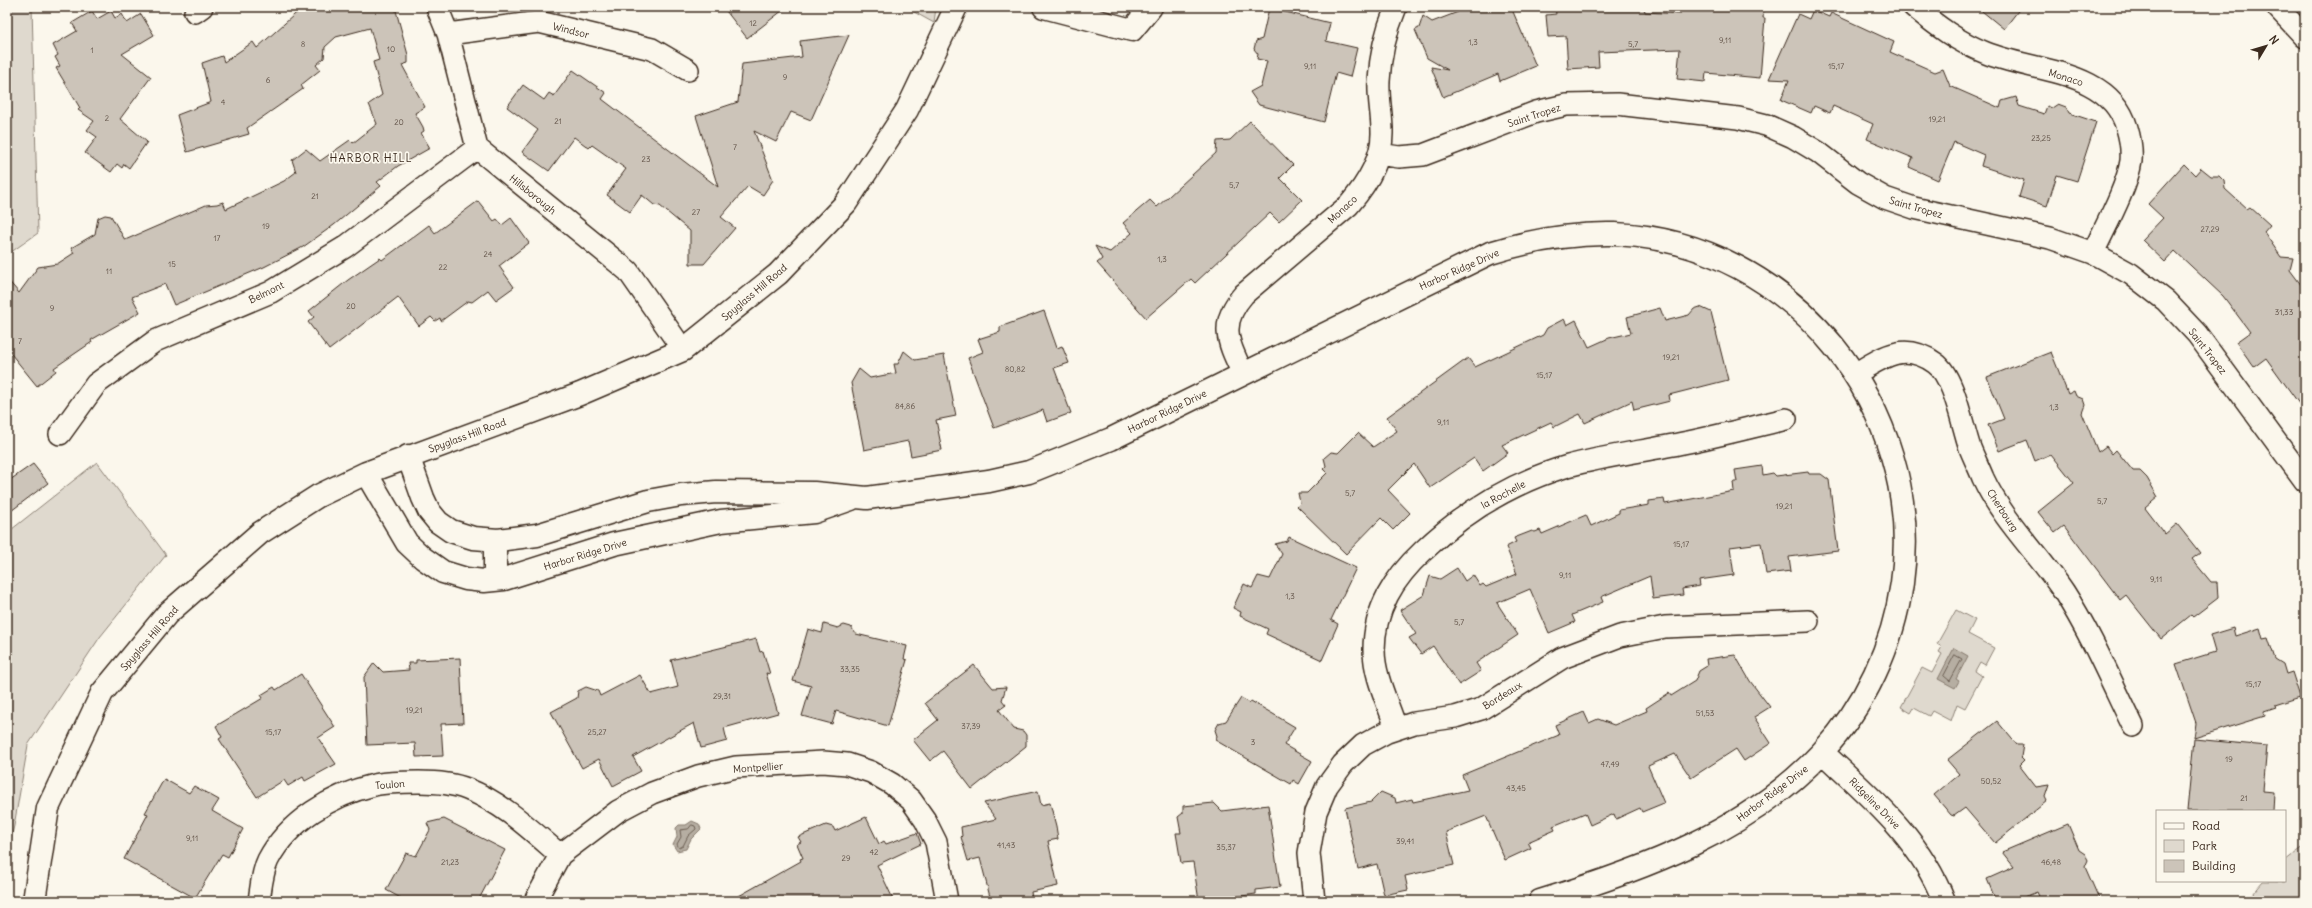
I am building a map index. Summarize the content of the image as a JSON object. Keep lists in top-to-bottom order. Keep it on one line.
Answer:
{"streets":{"street":["Windsor","Monaco","Saint Tropez","Hillsborough","Harbor Ridge Drive","Belmont","Spyglass Hill Road","la Rochelle","Cherbourg","Bordeaux","Montpellier","Toulon","Ridgeline Drive"]},"crossings":[["Monaco","Saint Tropez"],["Monaco","Harbor Ridge Drive"],["Hillsborough","Belmont"],["Hillsborough","Spyglass Hill Road"],["Harbor Ridge Drive","Spyglass Hill Road"],["Harbor Ridge Drive","Cherbourg"],["Harbor Ridge Drive","Ridgeline Drive"],["la Rochelle","Bordeaux"],["Montpellier","Toulon"]],"districts":["HARBOR HILL"],"house_numbers":["12","9,11","1,3","8","5,7","10","1","9,11","15,17","9","6","4","2","19,21","21","20","23,25","7","23","5,7","21","27","19","27,29","17","24","1,3","15","22","11","20","9","31,33","7","19,21","80,82","15,17","84,86","1,3","9,11","5,7","5,7","19,21","15,17","9,11","9,11","1,3","5,7","33,35","15,17","29,31","19,21","51,53","37,39","15,17","25,27","3","19","47,49","50,52","43,45","21","9,11","39,41","41,43","35,37","42","29","21,23","46,48"],"legend":["Road","Park","Building"],"north":"top right"}
